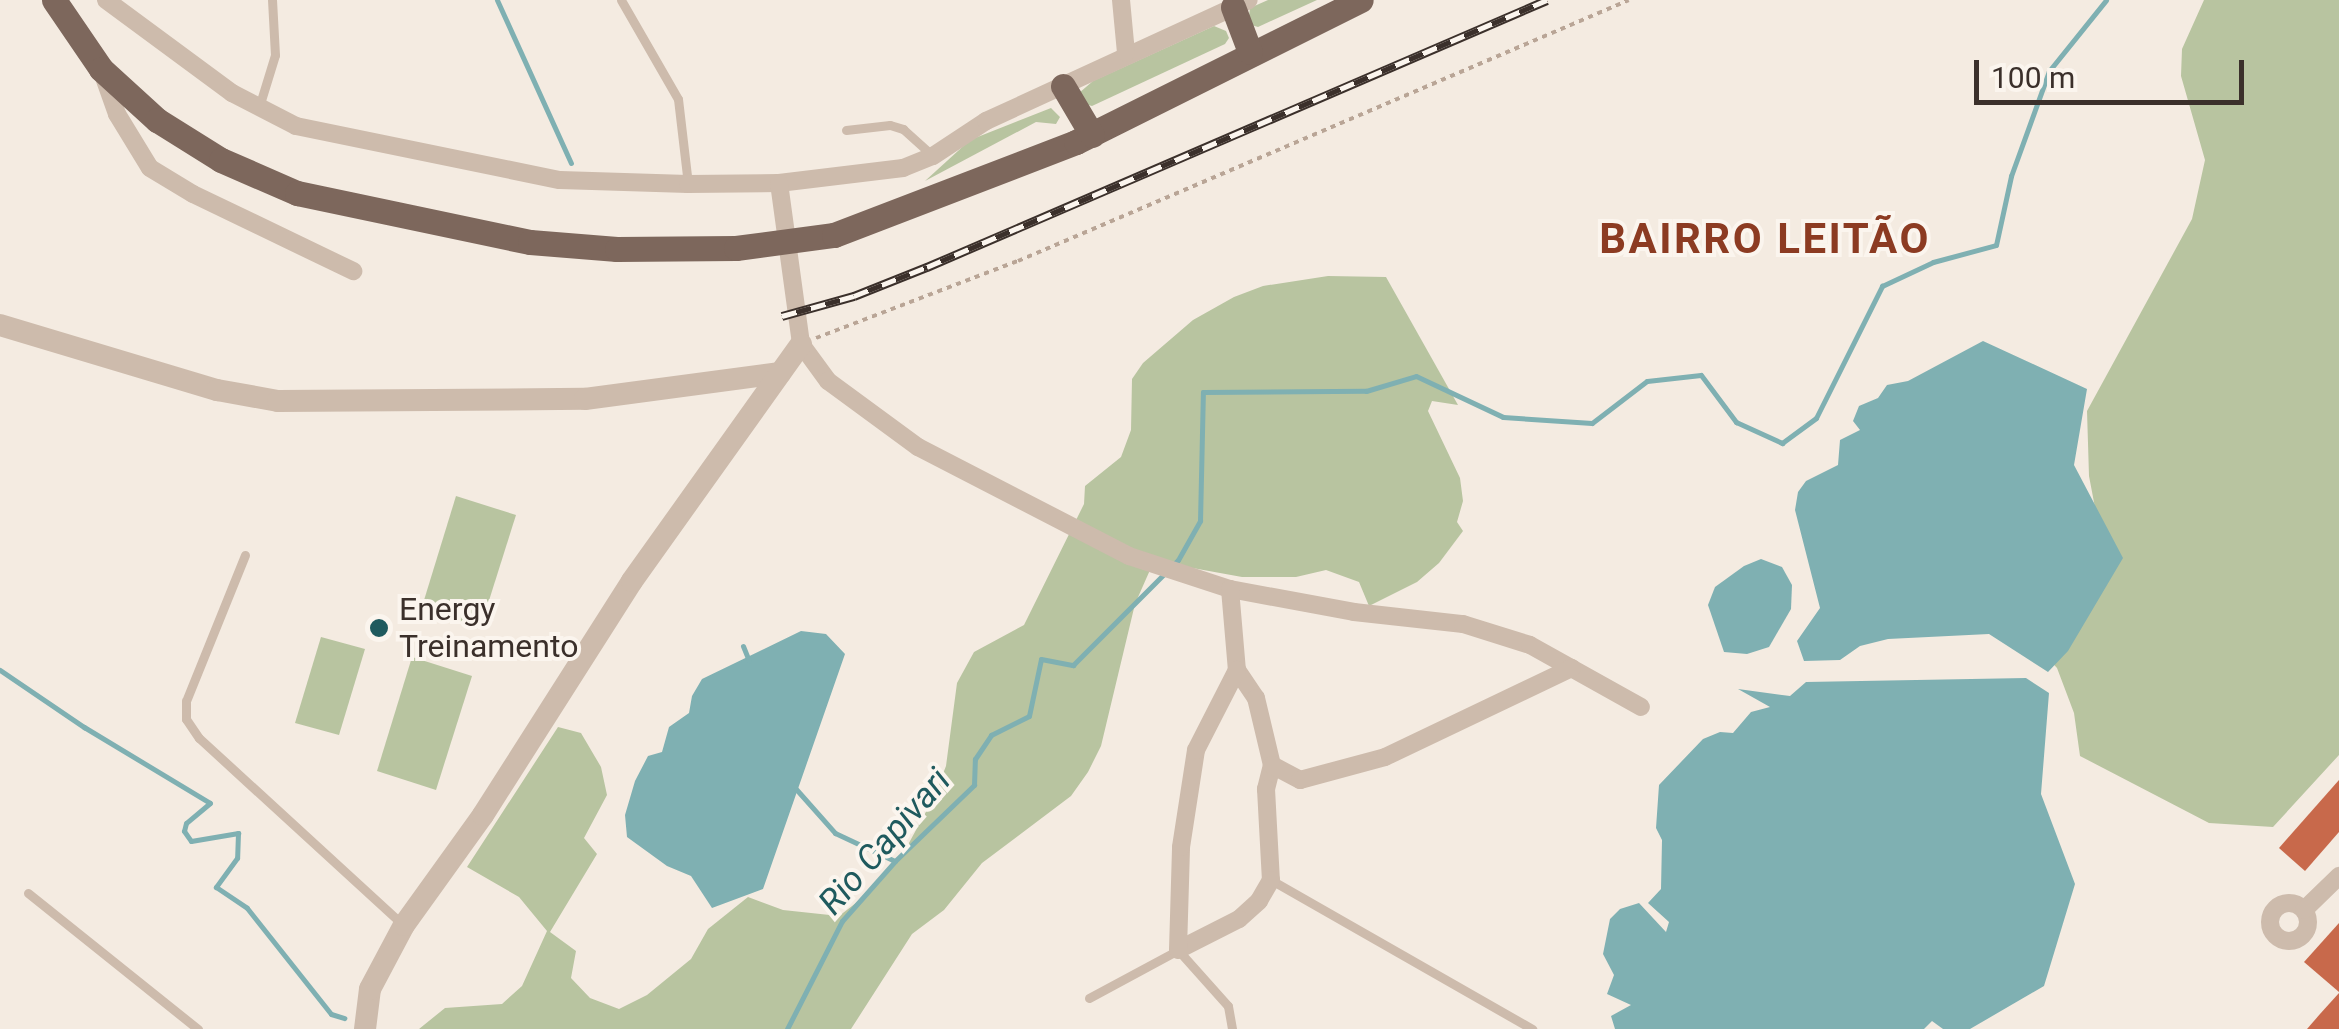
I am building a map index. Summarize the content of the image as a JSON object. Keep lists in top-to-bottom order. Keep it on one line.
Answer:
{"districts":["BAIRRO LEITÃO"],"water":["Rio Capivari"],"places":["Energy Treinamento"],"scale_bar":"100 m"}
